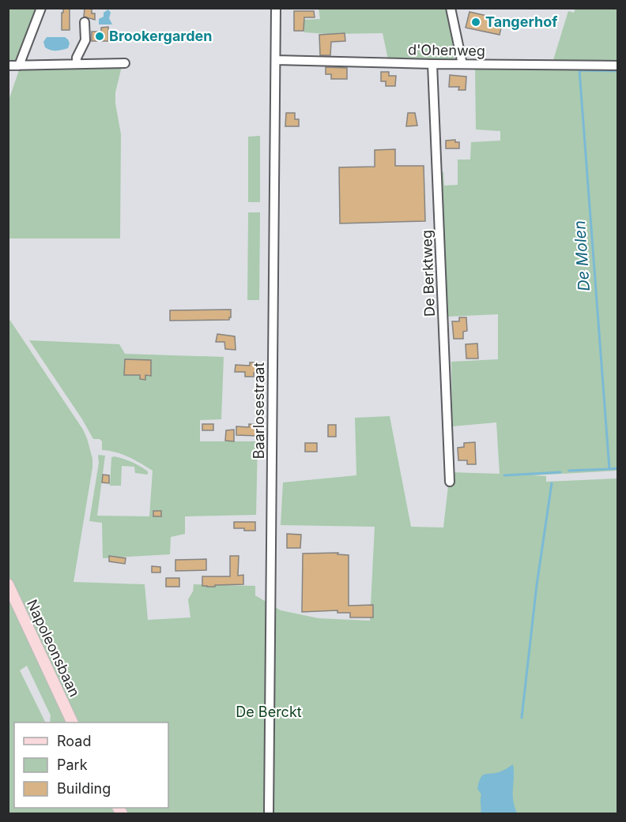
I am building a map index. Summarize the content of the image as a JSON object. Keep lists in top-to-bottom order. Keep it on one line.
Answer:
{"streets":{"main road":["Napoleonsbaan"],"street":["d'Ohenweg","De Berktweg","Baarlosestraat"]},"crossings":[["d'Ohenweg","De Berktweg"],["d'Ohenweg","Baarlosestraat"]],"water":["De Molen"],"parks":["De Berckt"],"places":["Tangerhof","Brookergarden"],"legend":["Road","Park","Building"]}
